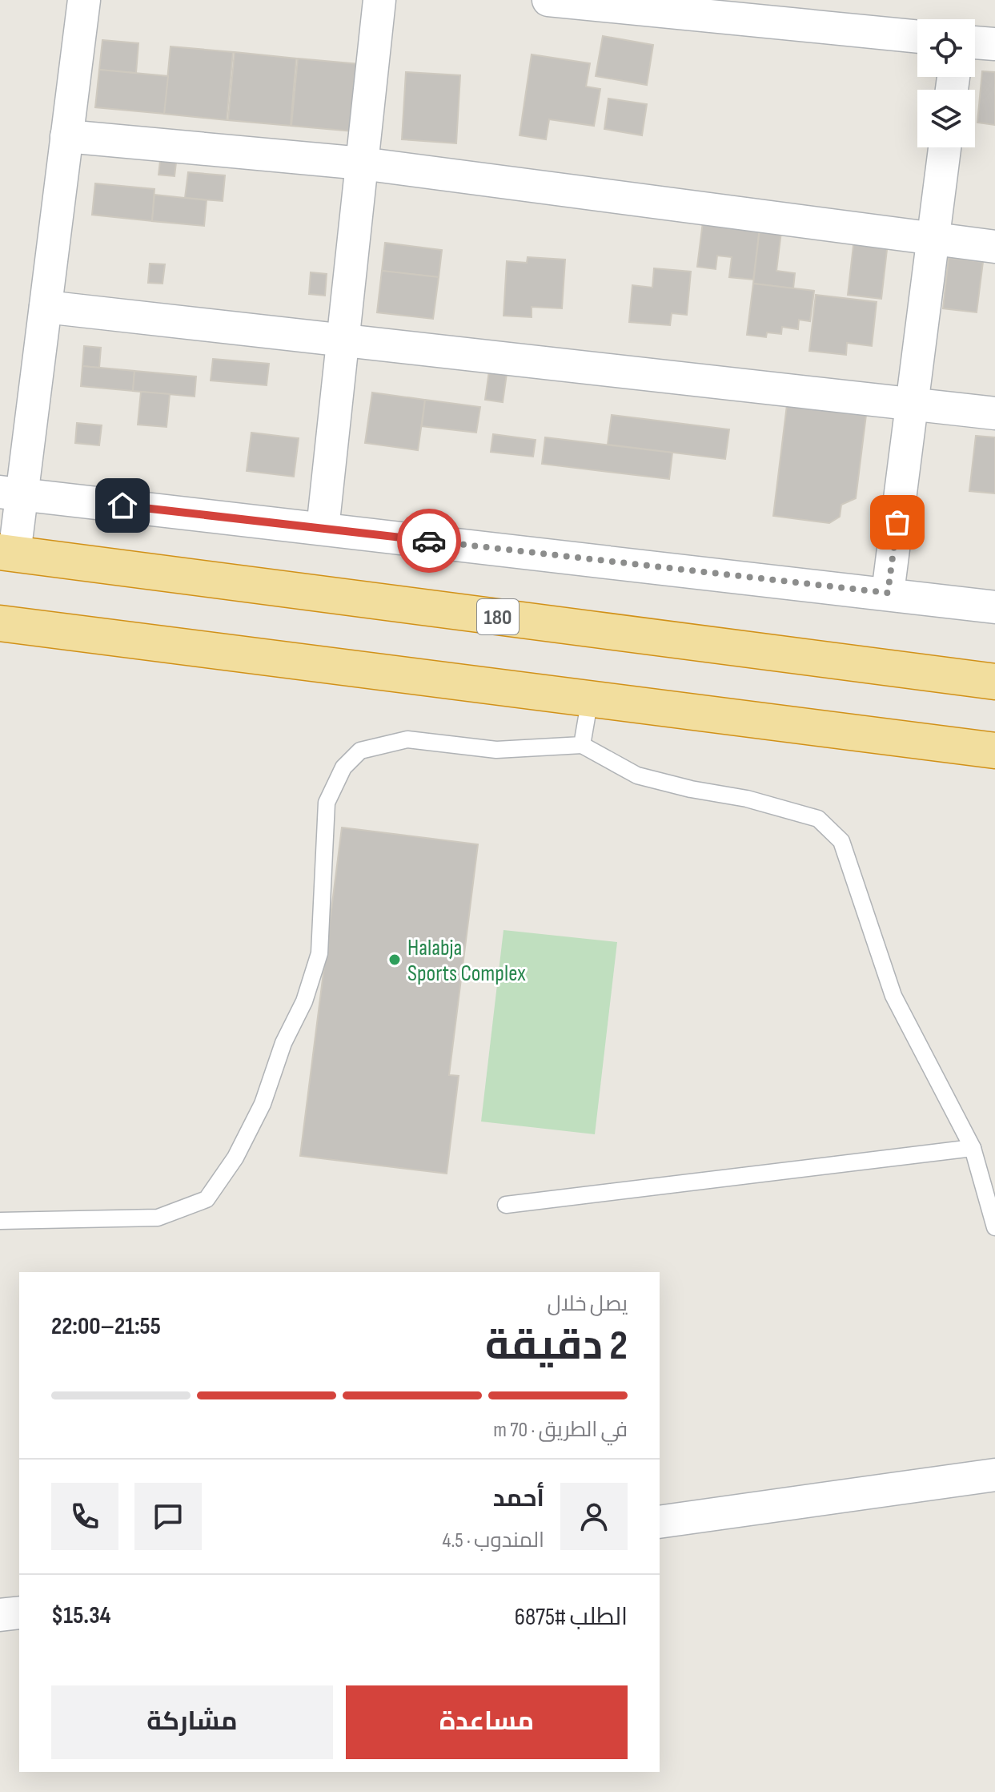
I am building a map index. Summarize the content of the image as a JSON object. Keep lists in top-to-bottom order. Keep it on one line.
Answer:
{"streets":{"highway":["180"]},"places":["Halabja Sports Complex"],"page":{"heading":["2 دقيقة","يصل خلال","21:55–22:00"],"panel":["أحمد","المندوب · 4.5","الطلب #6875","$15.34"],"bar":"في الطريق · 70 m","buttons":["مساعدة","مشاركة"]}}
